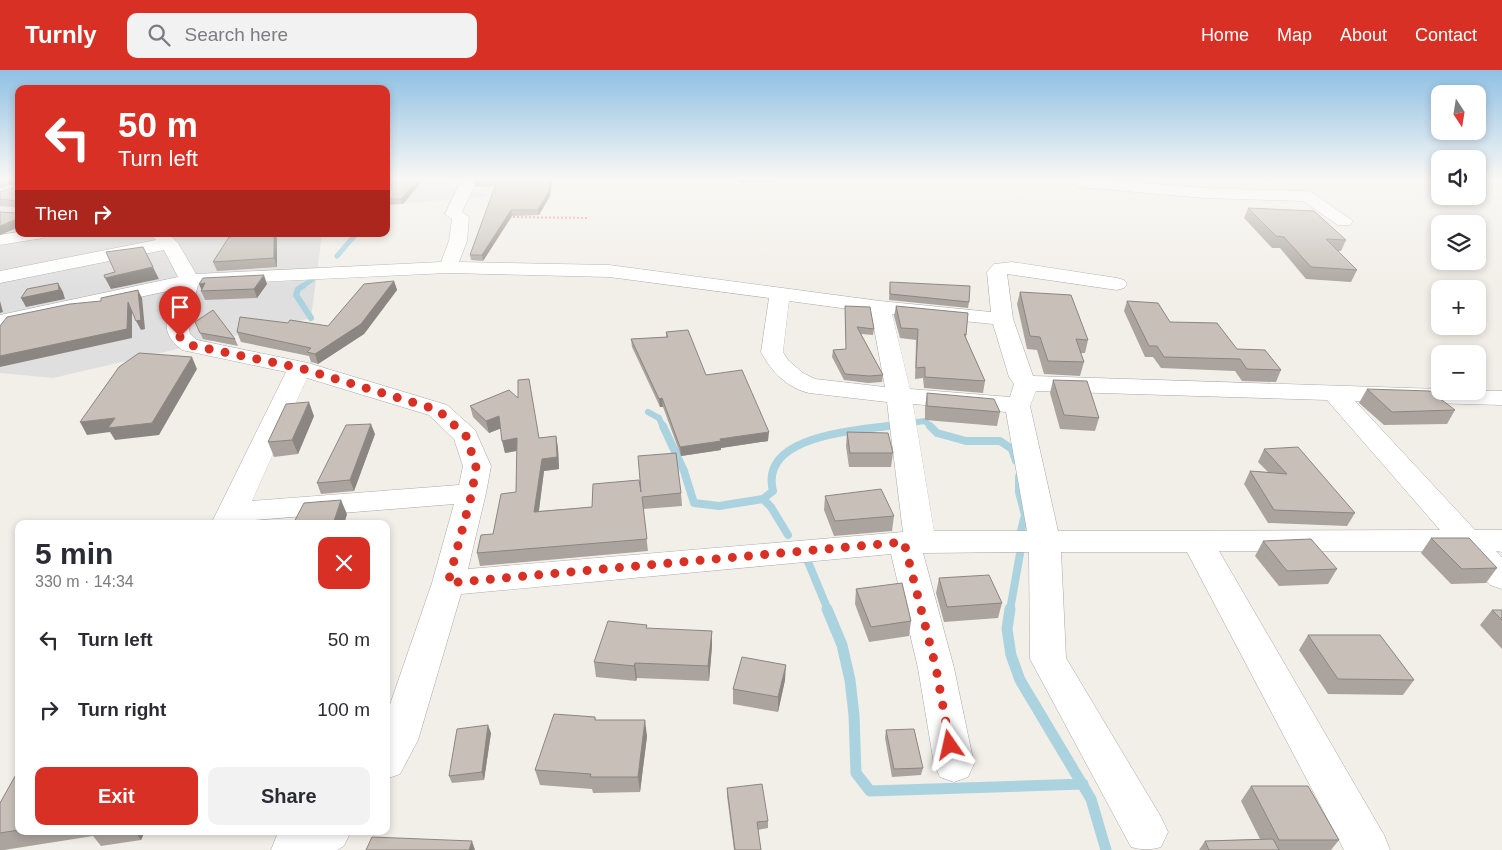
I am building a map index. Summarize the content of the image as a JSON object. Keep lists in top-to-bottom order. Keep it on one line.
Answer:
{"north":"bottom","page":{"header":"Turnly","search":"Search here","nav":["Home","Map","About","Contact"],"map_buttons":["+","−"],"turn":["50 m","Turn left"],"then":"Then","heading":["5 min","330 m · 14:34"],"list":[{"name":"Turn left","value":"50 m"},{"name":"Turn right","value":"100 m"}],"buttons":["Exit","Share"]}}
